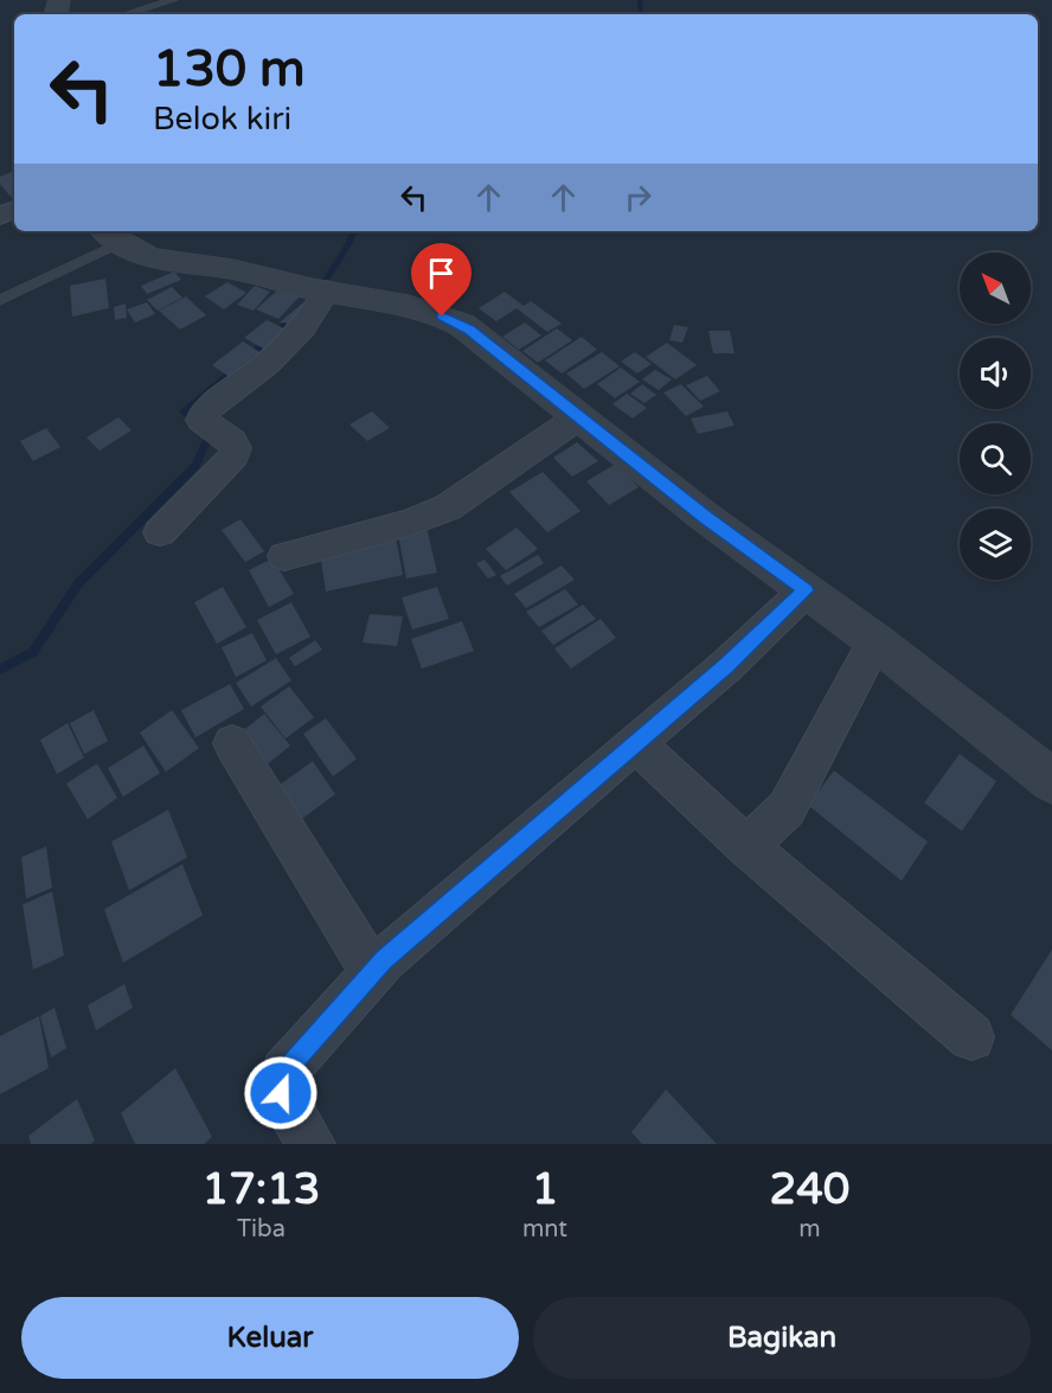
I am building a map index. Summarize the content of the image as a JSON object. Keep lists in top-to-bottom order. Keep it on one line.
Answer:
{"north":"top left","page":{"turn":["130 m","Belok kiri"],"eta":["17:13","Tiba","1","mnt","240","m"],"buttons":["Keluar","Bagikan"]}}
